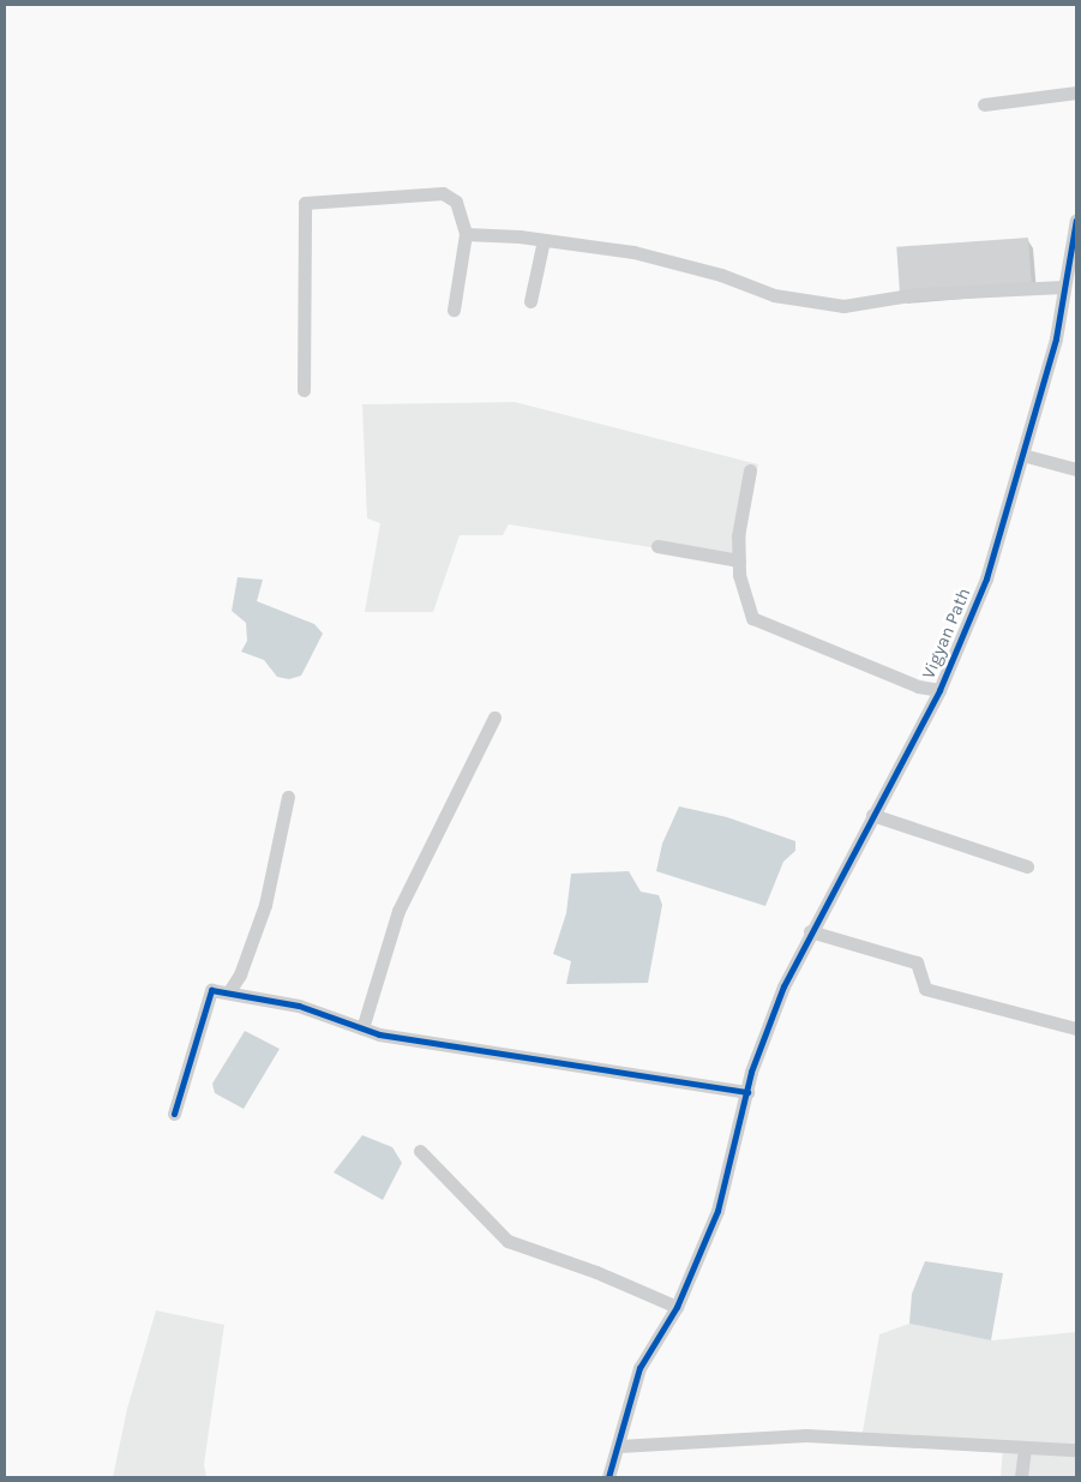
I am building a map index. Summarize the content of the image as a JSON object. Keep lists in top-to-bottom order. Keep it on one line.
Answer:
{"streets":{"street":["Vigyan Path"]}}
